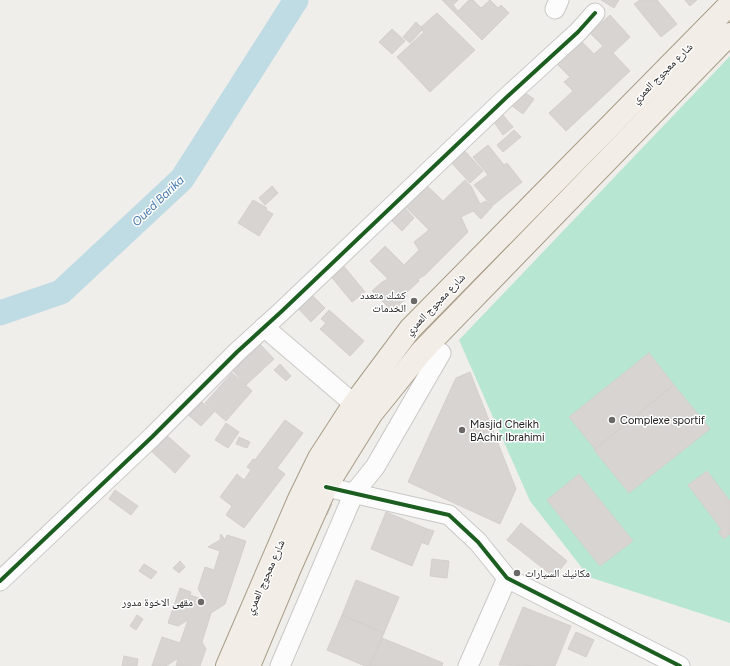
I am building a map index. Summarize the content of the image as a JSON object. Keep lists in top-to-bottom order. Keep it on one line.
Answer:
{"streets":{"main road":["شارع معجوج العمري"]},"water":["Oued Barika"],"places":["كشك متعدد الخدمات","Complexe sportif","Masjid Cheikh BAchir Ibrahimi","مكانيك السيارات","مقهى الاخوة مدور"]}
